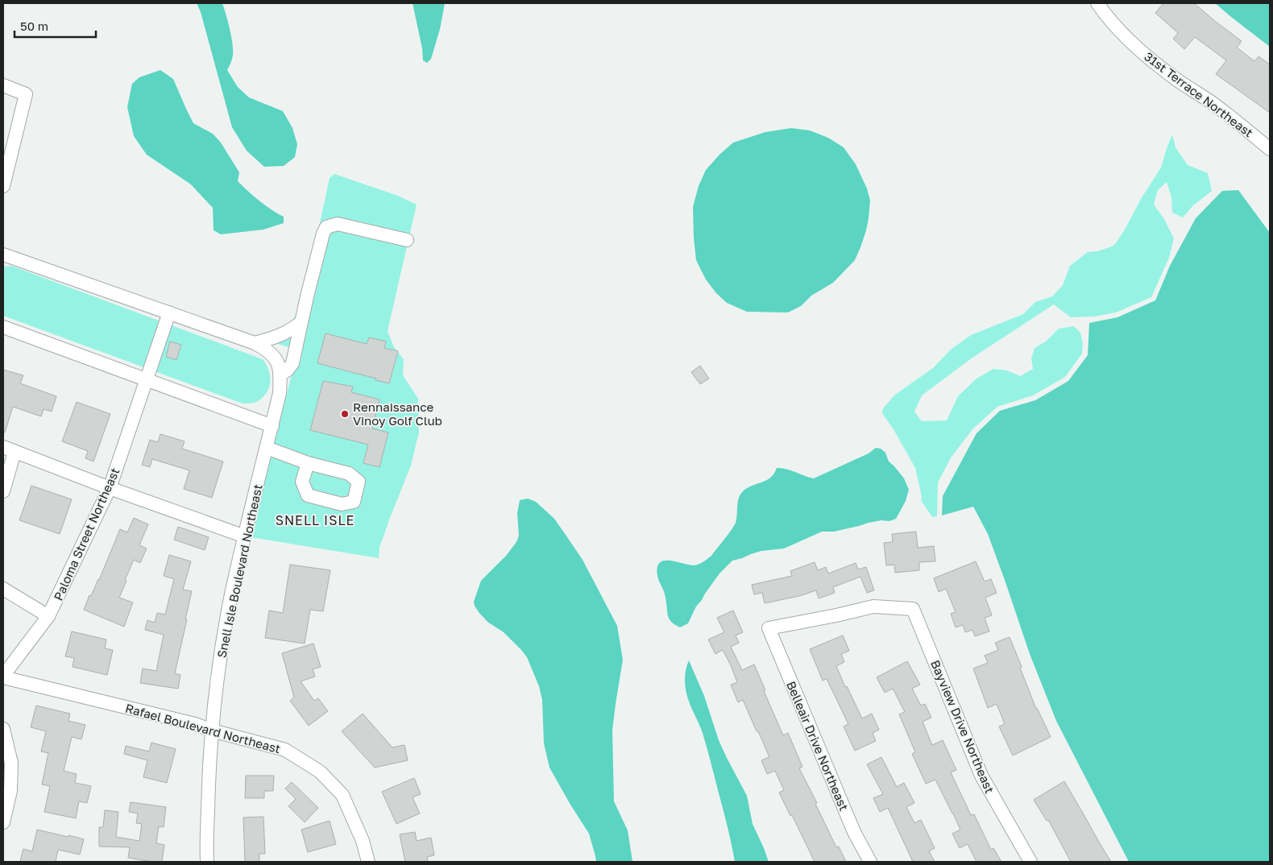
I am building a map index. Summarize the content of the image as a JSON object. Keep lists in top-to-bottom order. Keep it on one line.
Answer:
{"streets":{"street":["31st Terrace Northeast","Paloma Street Northeast","Snell Isle Boulevard Northeast","Bayview Drive Northeast","Rafael Boulevard Northeast","Belleair Drive Northeast"]},"crossings":[["Paloma Street Northeast","Snell Isle Boulevard Northeast"],["Paloma Street Northeast","Rafael Boulevard Northeast"],["Snell Isle Boulevard Northeast","Rafael Boulevard Northeast"],["Bayview Drive Northeast","Belleair Drive Northeast"]],"districts":["SNELL ISLE"],"places":["Rennaissance Vinoy Golf Club"],"scale_bar":"50 m"}
